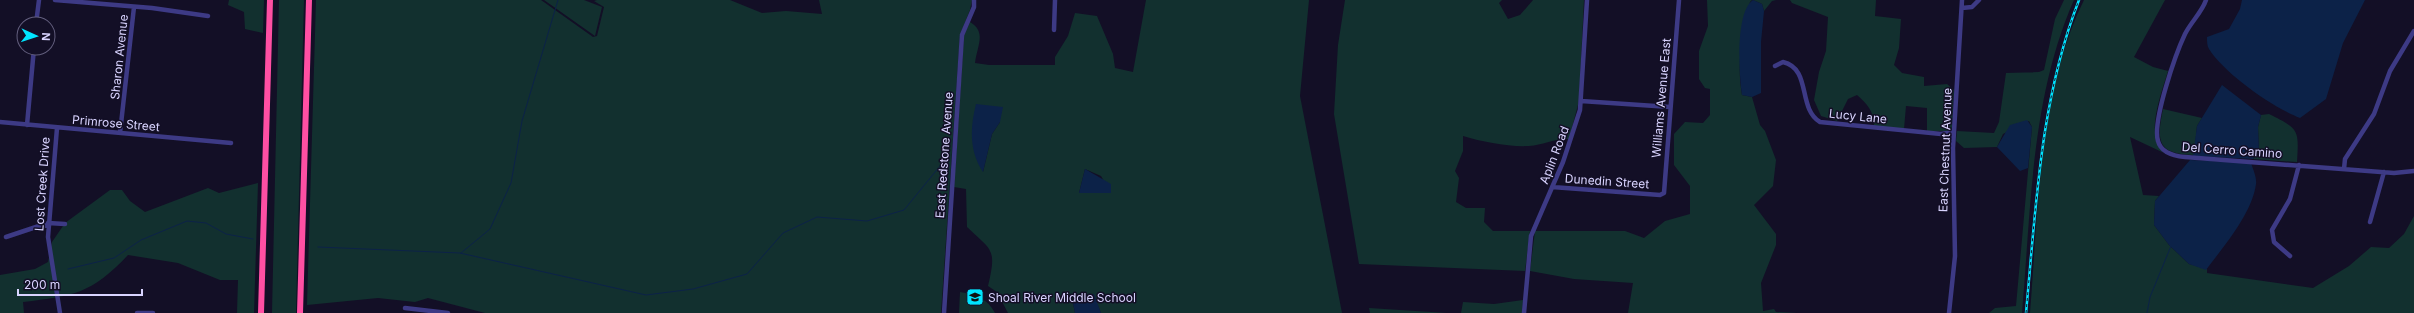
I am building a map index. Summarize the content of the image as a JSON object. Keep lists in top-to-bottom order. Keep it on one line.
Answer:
{"streets":{"street":["Sharon Avenue","Williams Avenue East","Lucy Lane","Primrose Street","East Chestnut Avenue","Del Cerro Camino","East Redstone Avenue","Aplin Road","Dunedin Street","Lost Creek Drive"]},"crossings":[["Sharon Avenue","Primrose Street"],["Williams Avenue East","Dunedin Street"],["Lucy Lane","East Chestnut Avenue"],["Primrose Street","Lost Creek Drive"],["Aplin Road","Dunedin Street"]],"places":{"school or university":["Shoal River Middle School"]},"scale_bar":"200 m","north":"right"}
